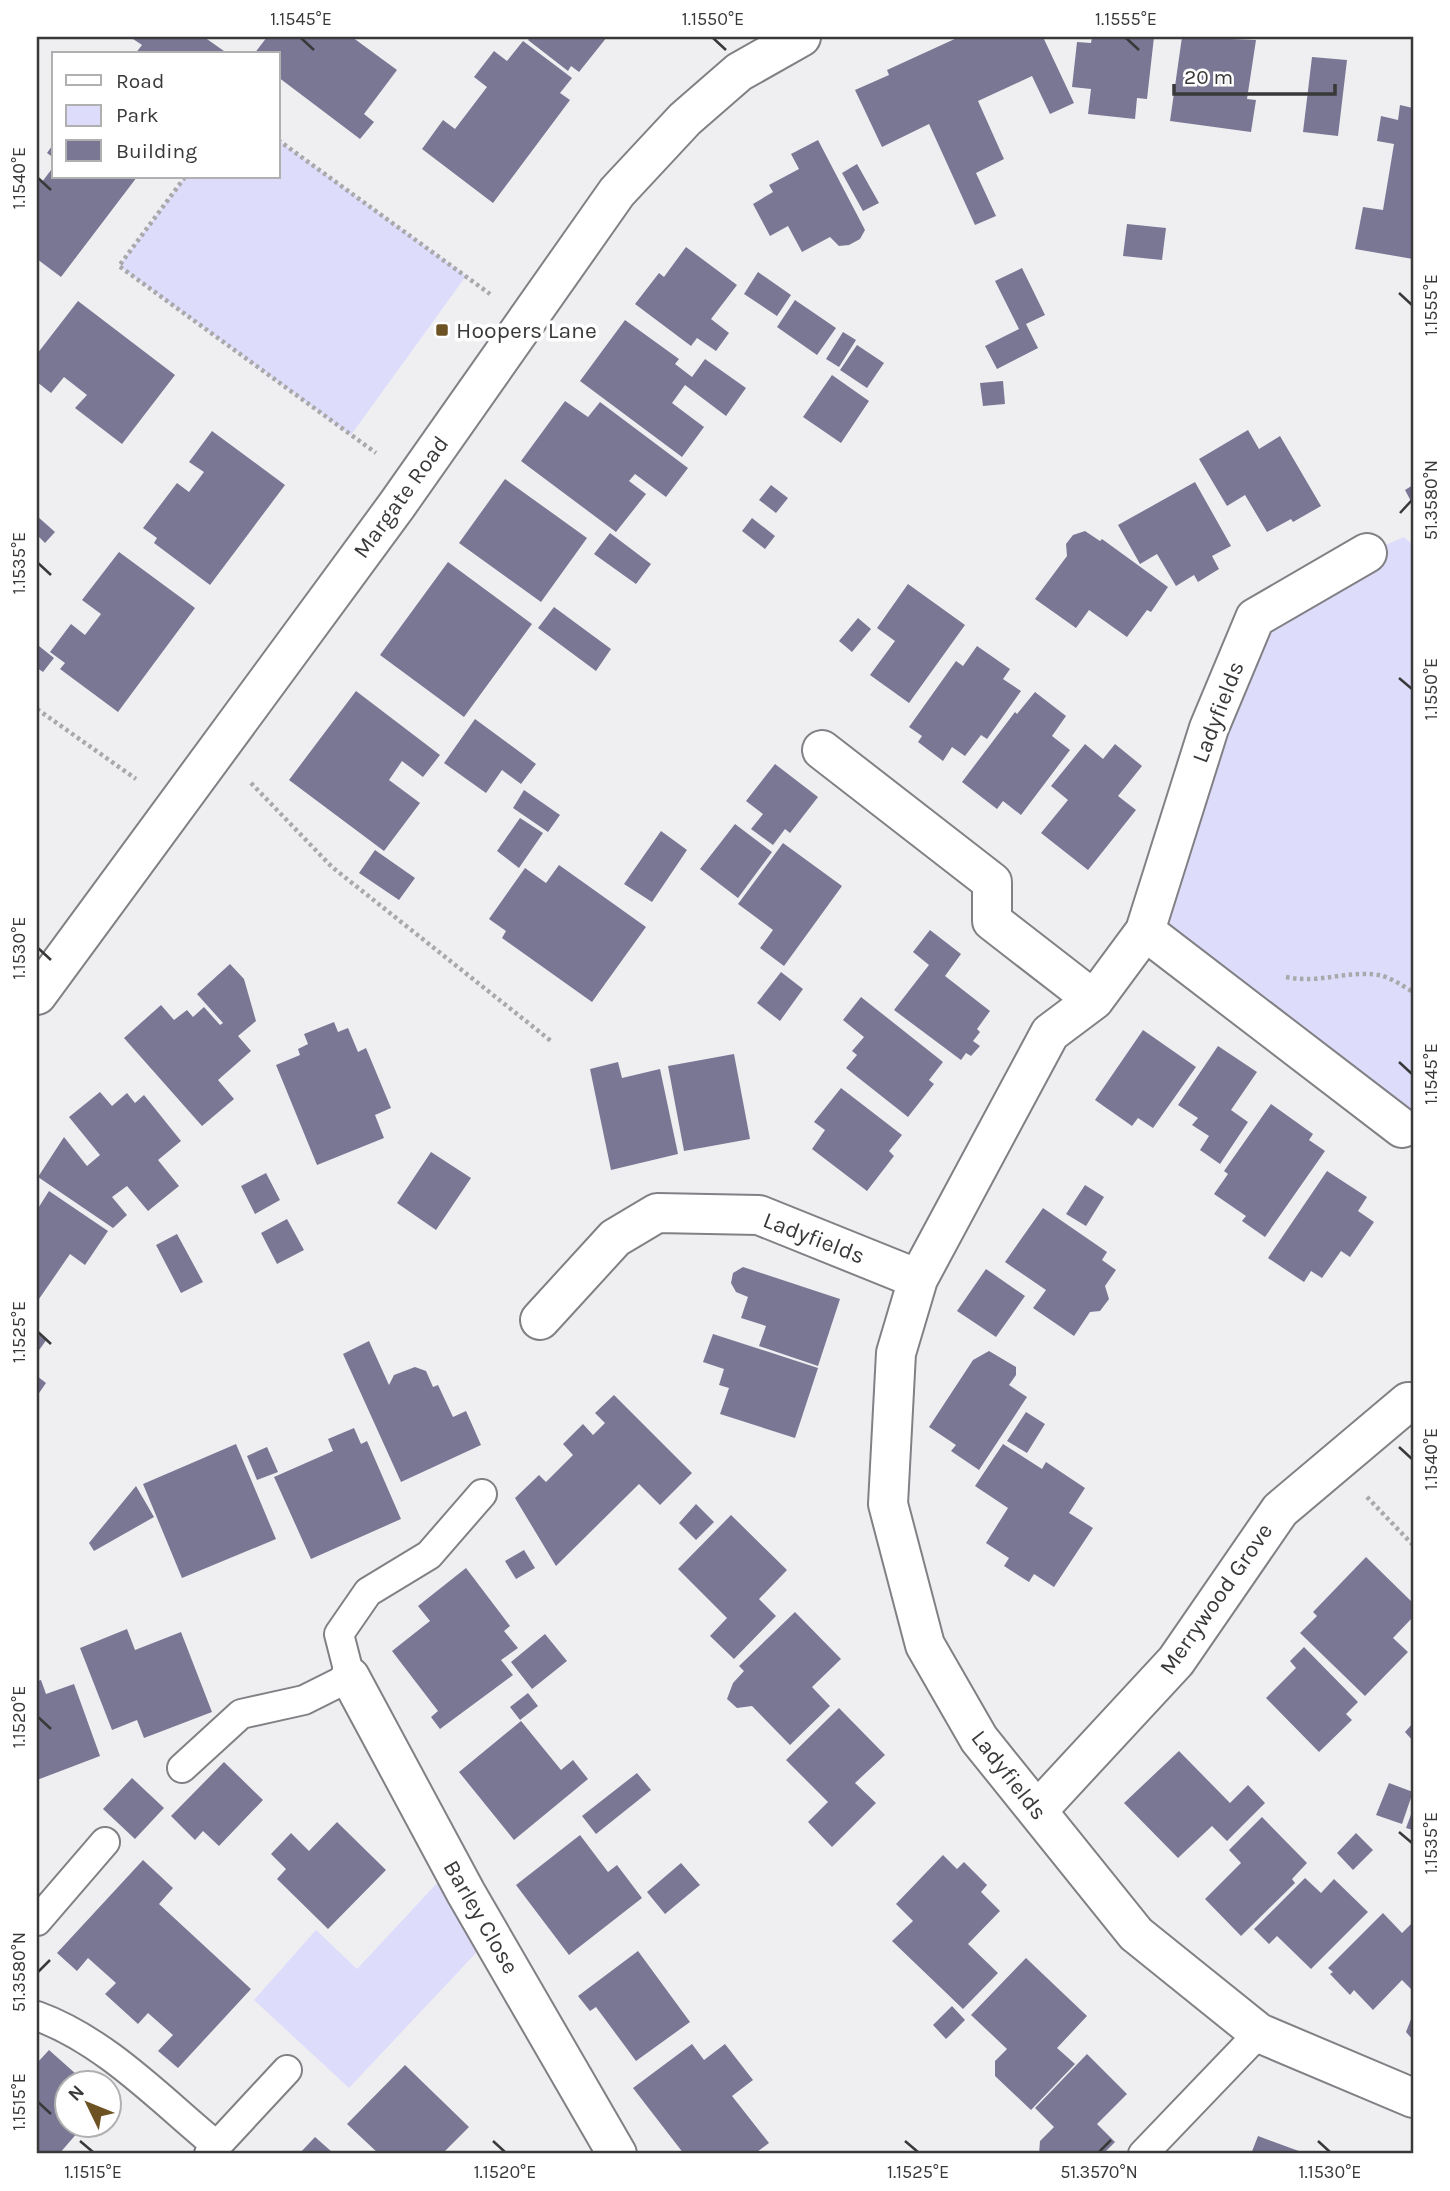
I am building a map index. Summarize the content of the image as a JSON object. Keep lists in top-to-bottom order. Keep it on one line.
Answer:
{"streets":{"street":["Margate Road","Ladyfields","Merrywood Grove","Barley Close"]},"crossings":[["Ladyfields","Merrywood Grove"]],"places":{"transit":["Hoopers Lane"]},"legend":["Road","Park","Building"],"scale_bar":"20 m","north":"top left","coordinates":["1.1545°E","1.1550°E","1.1555°E","1.1540°E","51.3580°N","1.1535°E","1.1530°E","1.1525°E","1.1520°E","1.1515°E","51.3570°N"]}
